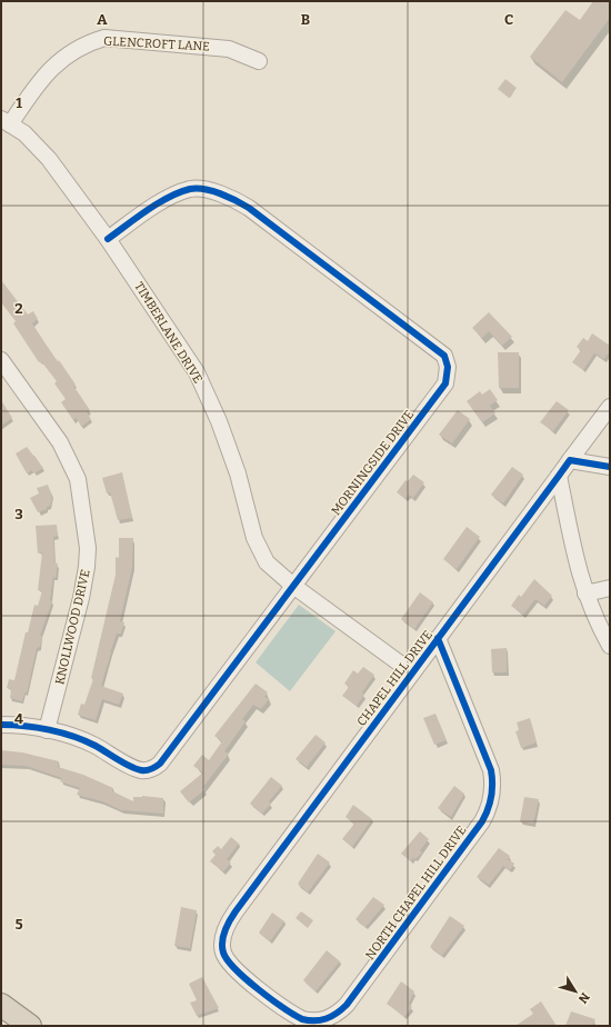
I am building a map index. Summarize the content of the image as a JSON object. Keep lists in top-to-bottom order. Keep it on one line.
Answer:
{"streets":{"street":["GLENCROFT LANE","TIMBERLANE DRIVE","MORNINGSIDE DRIVE","KNOLLWOOD DRIVE","CHAPEL HILL DRIVE","NORTH CHAPEL HILL DRIVE"]},"crossings":[["GLENCROFT LANE","TIMBERLANE DRIVE"],["TIMBERLANE DRIVE","MORNINGSIDE DRIVE"],["TIMBERLANE DRIVE","CHAPEL HILL DRIVE"],["MORNINGSIDE DRIVE","KNOLLWOOD DRIVE"],["CHAPEL HILL DRIVE","NORTH CHAPEL HILL DRIVE"]],"north":"bottom right","grid":{"columns":["A","B","C"],"rows":["1","2","3","4","5"]}}
